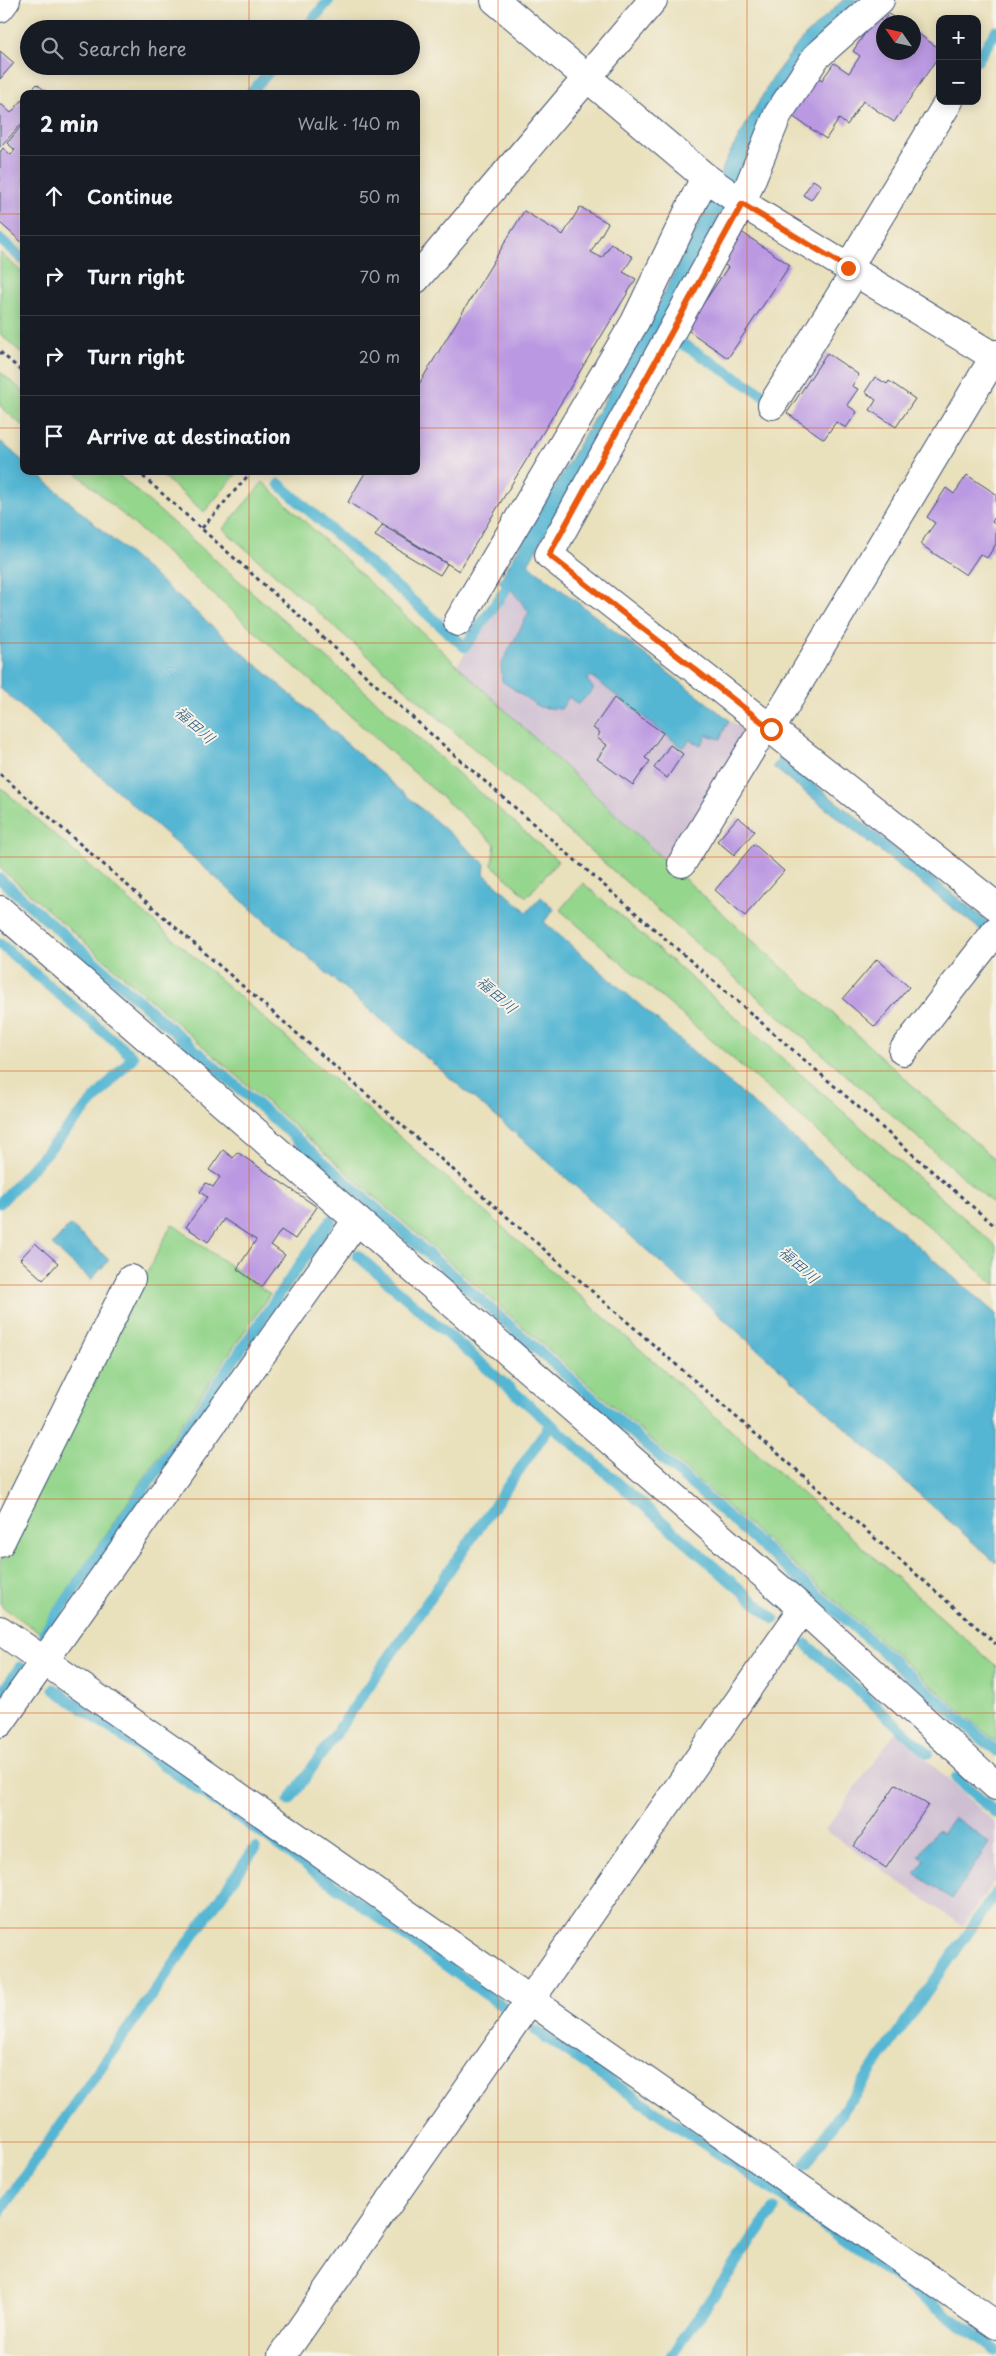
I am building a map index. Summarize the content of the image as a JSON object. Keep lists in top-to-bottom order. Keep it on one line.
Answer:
{"water":["福田川"],"north":"top left","page":{"map_buttons":["+","−"],"search":"Search here","heading":["2 min","Walk · 140 m"],"list":[["Continue","50 m"],["Turn right","70 m"],["Turn right","20 m"],"Arrive at destination"]}}
